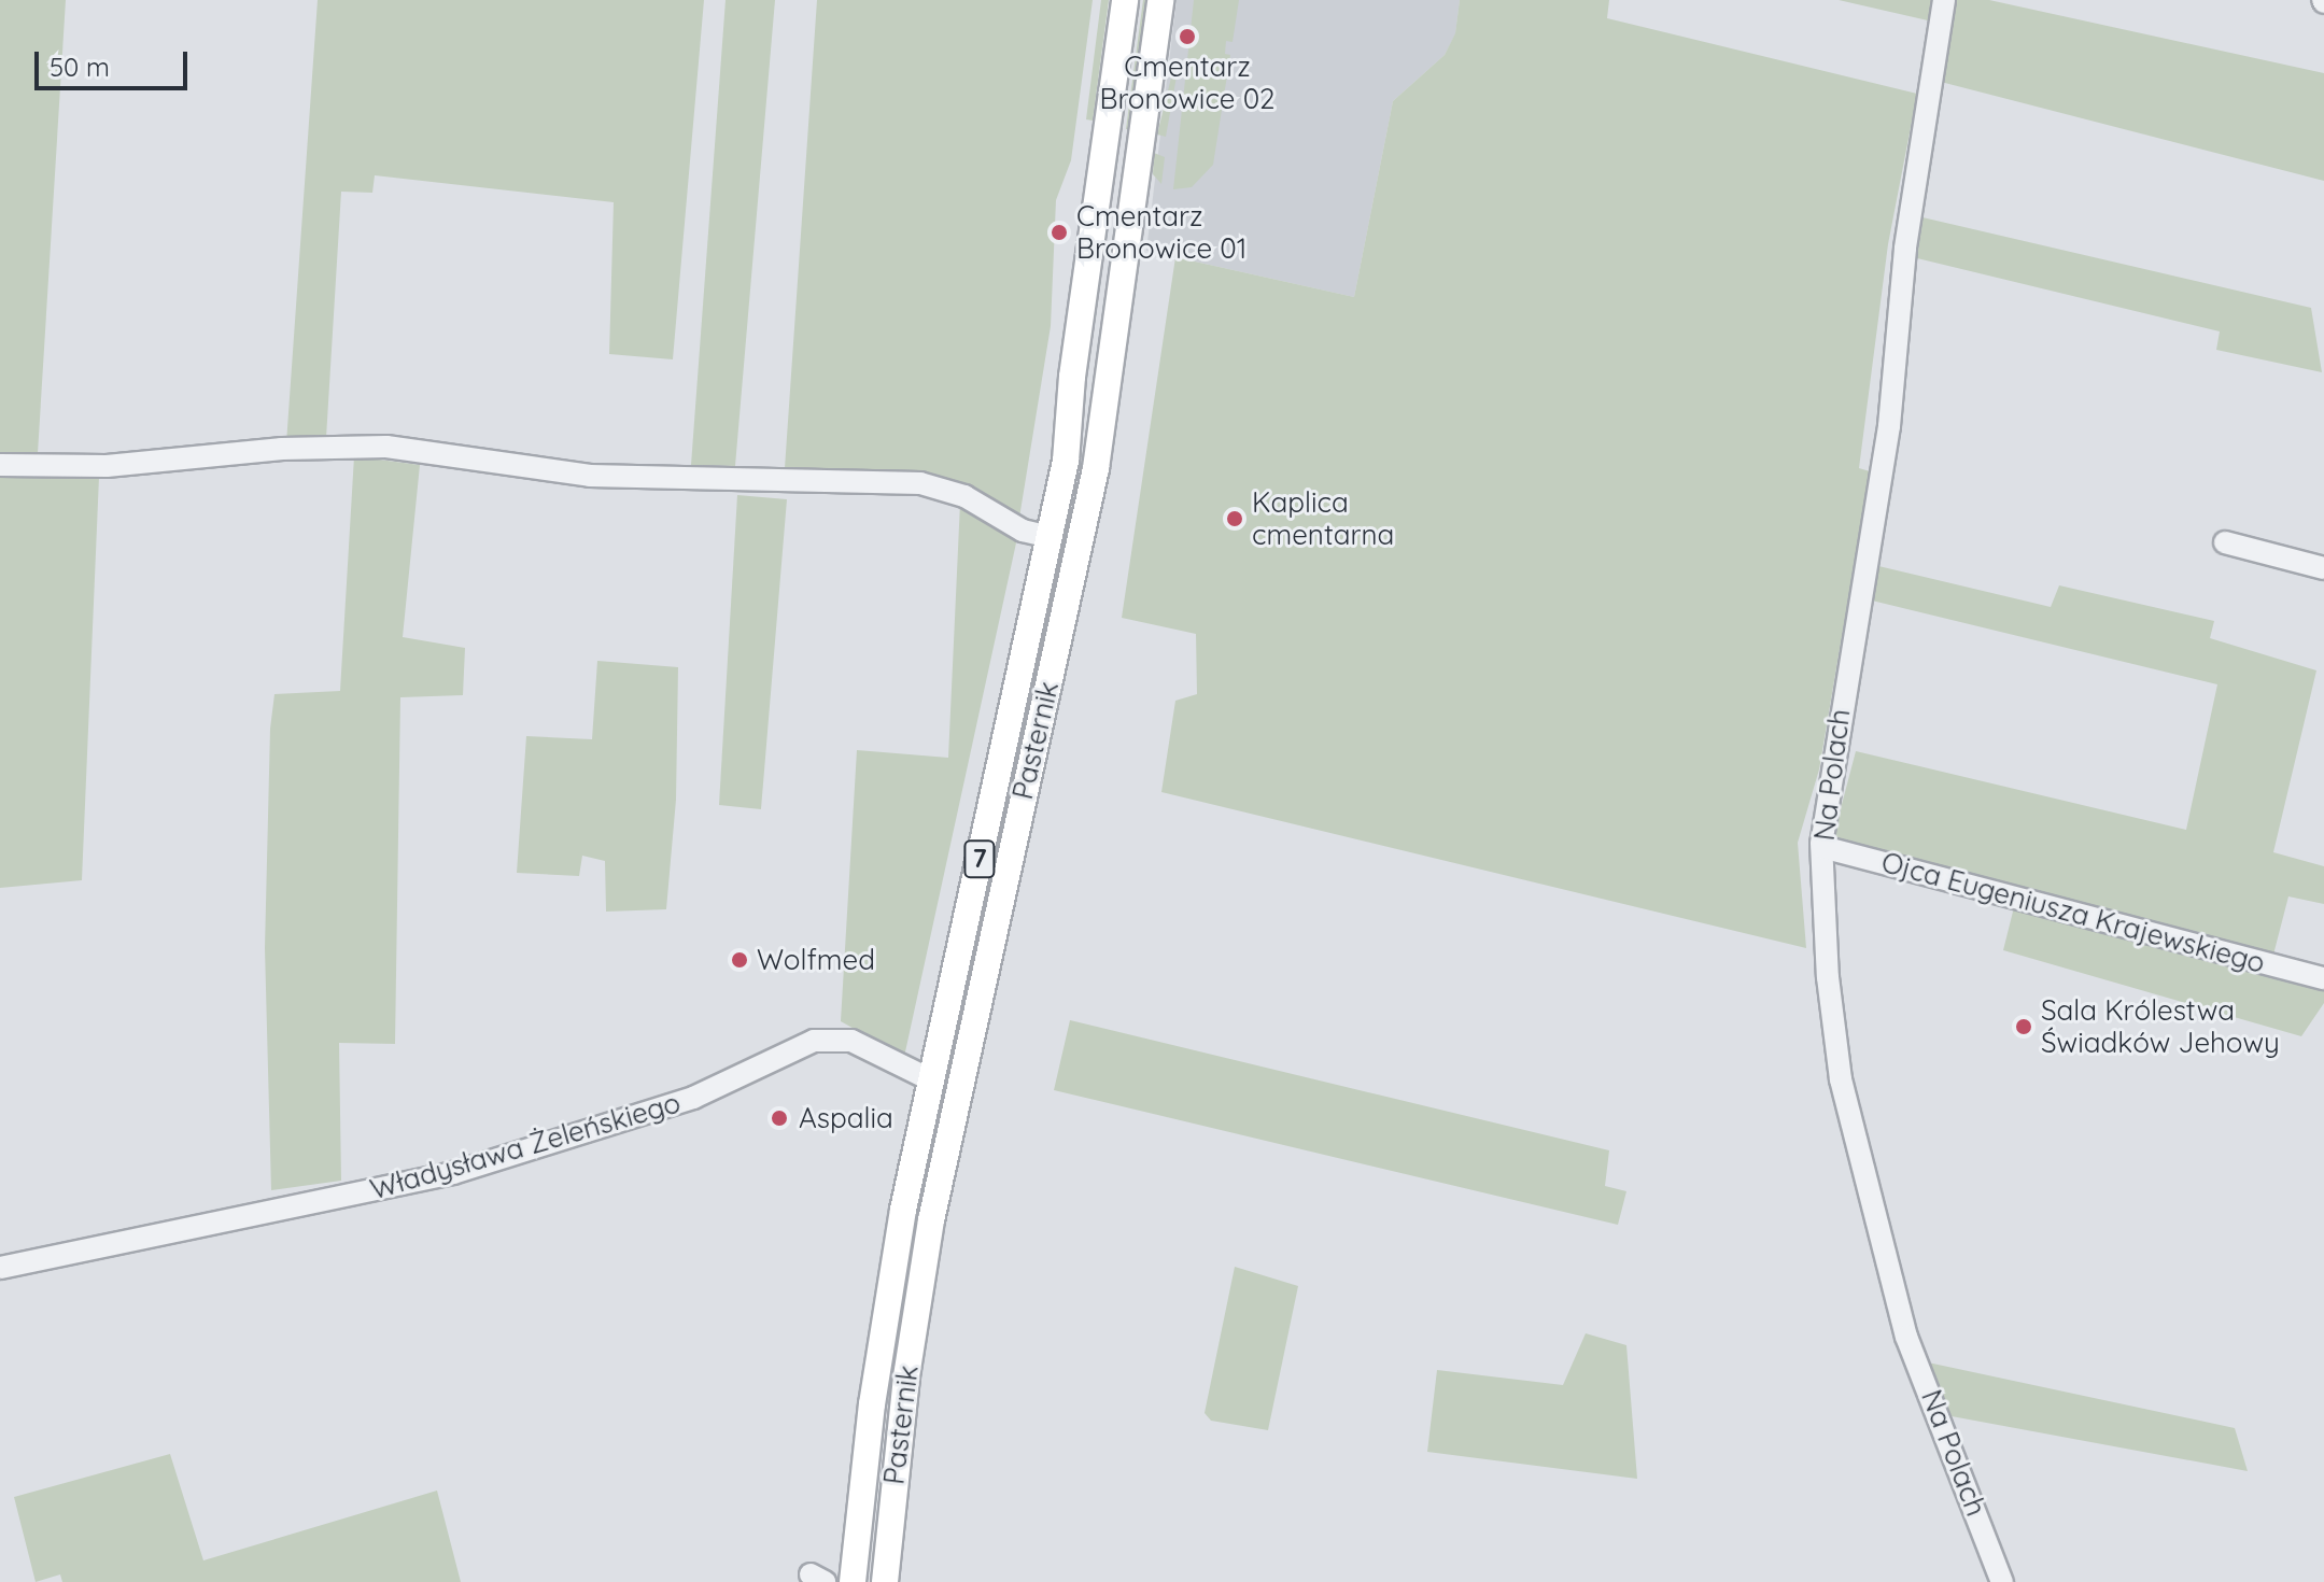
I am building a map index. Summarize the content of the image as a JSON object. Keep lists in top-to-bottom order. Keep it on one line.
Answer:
{"streets":{"main road":["Pasternik","7"],"street":["Na Polach","Ojca Eugeniusza Krajewskiego","Władysława Żeleńskiego"]},"crossings":[["Pasternik","Władysława Żeleńskiego"],["Na Polach","Ojca Eugeniusza Krajewskiego"]],"places":["Cmentarz Bronowice 02","Cmentarz Bronowice 01","Kaplica cmentarna","Wolfmed","Sala Królestwa Świadków Jehowy","Aspalia"],"scale_bar":"50 m"}
